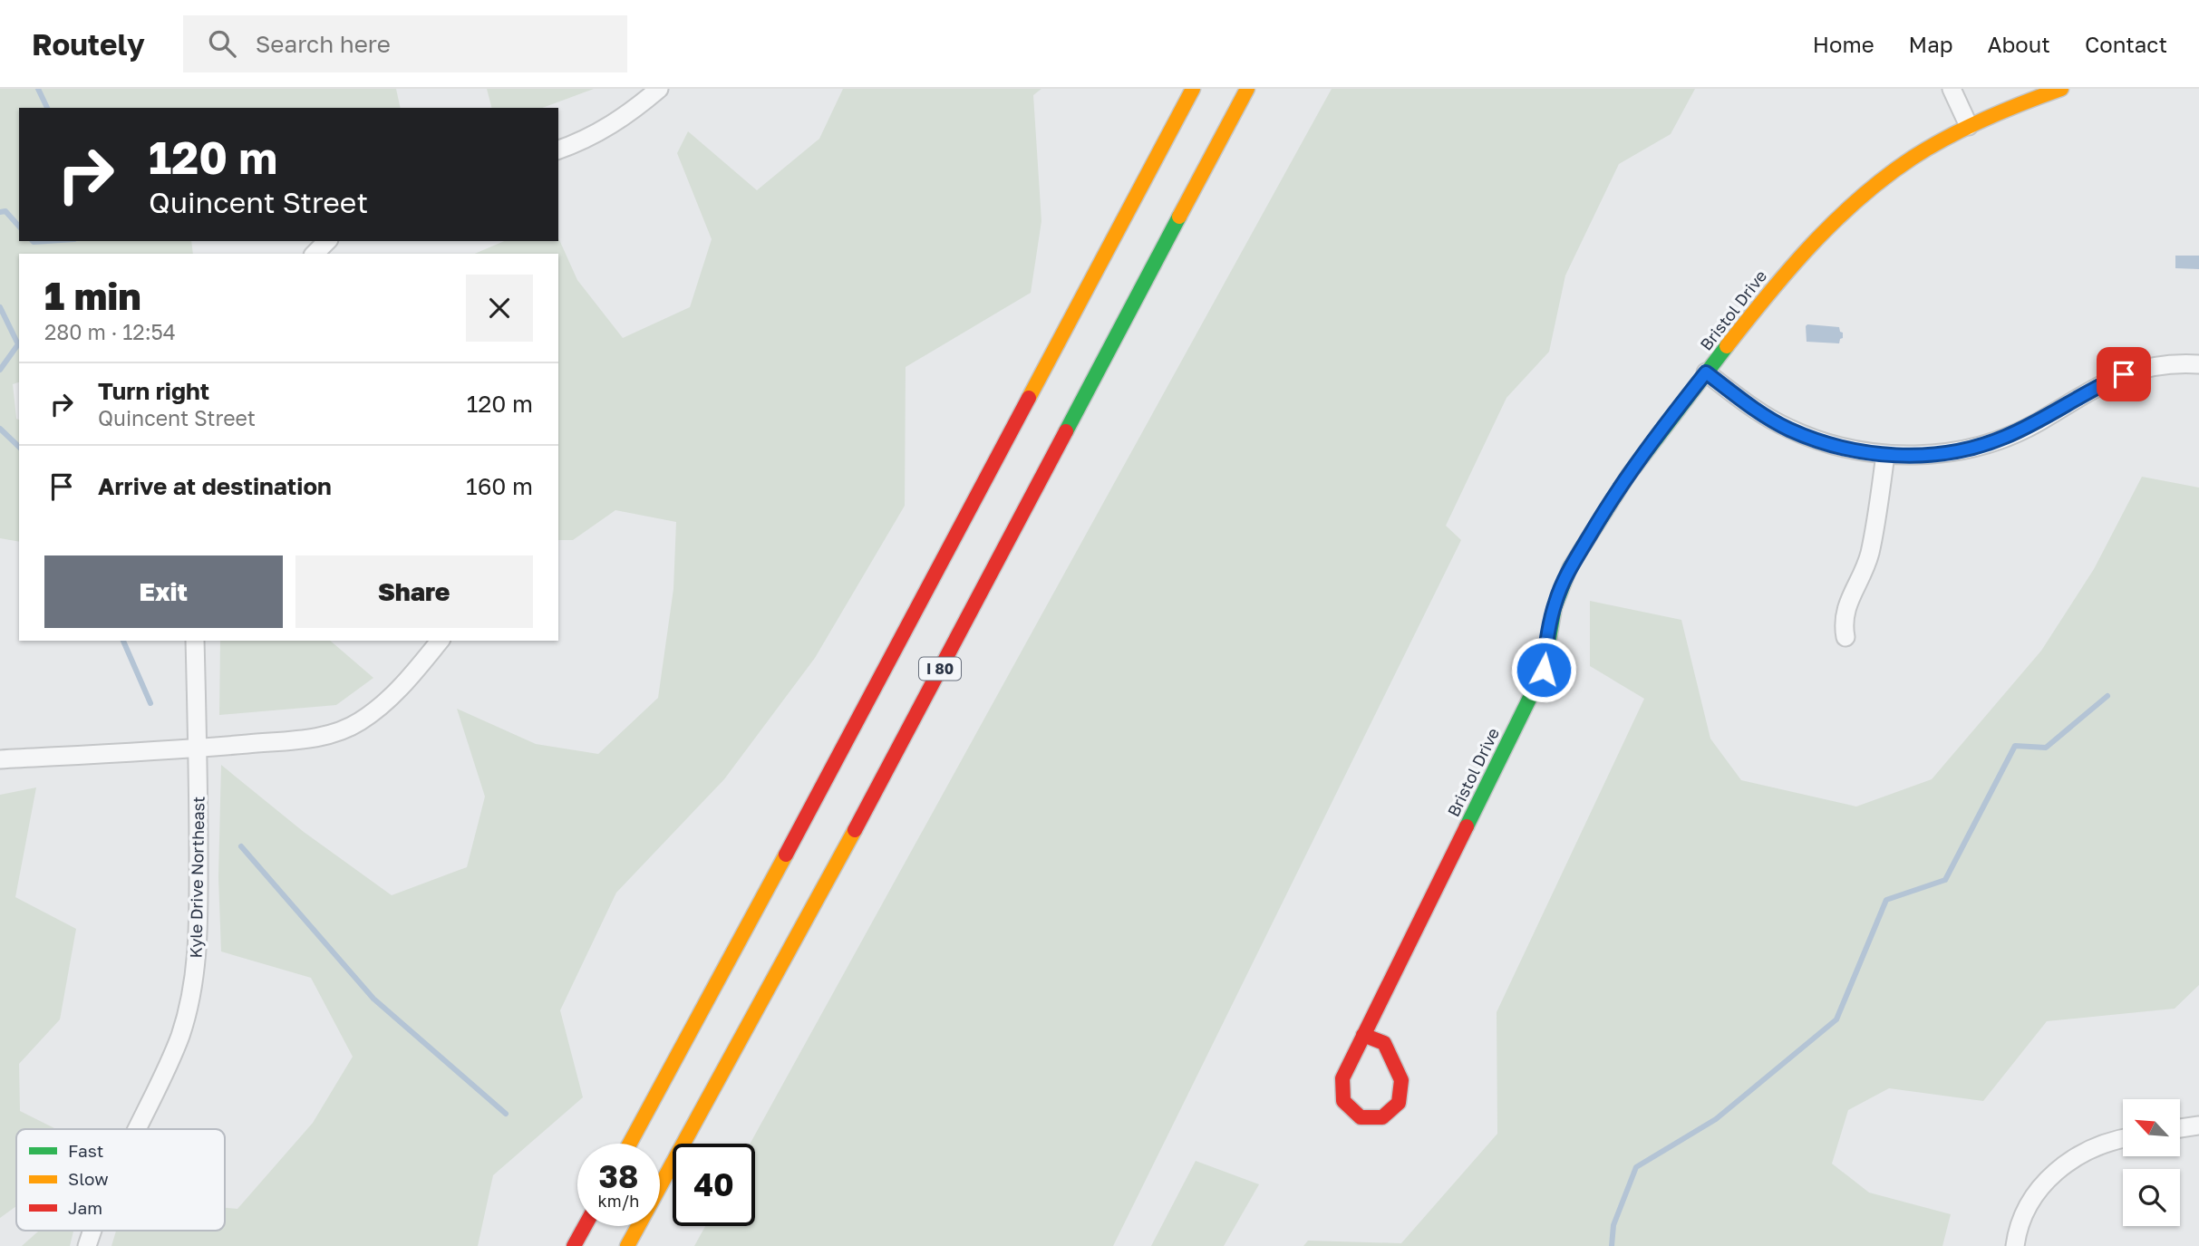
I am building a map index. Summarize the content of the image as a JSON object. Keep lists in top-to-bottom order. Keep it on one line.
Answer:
{"streets":{"main road":["Bristol Drive","I 80"],"street":["Kyle Drive Northeast"]},"legend":["Fast","Slow","Jam"],"north":"top left","page":{"header":"Routely","search":"Search here","nav":["Home","Map","About","Contact"],"turn":["120 m","Quincent Street"],"heading":["1 min","280 m · 12:54"],"list":[{"name":"Turn right","note":"Quincent Street","value":"120 m"},{"name":"Arrive at destination","value":"160 m"}],"buttons":["Exit","Share"],"speed":"38 km/h","limit":"40"}}
